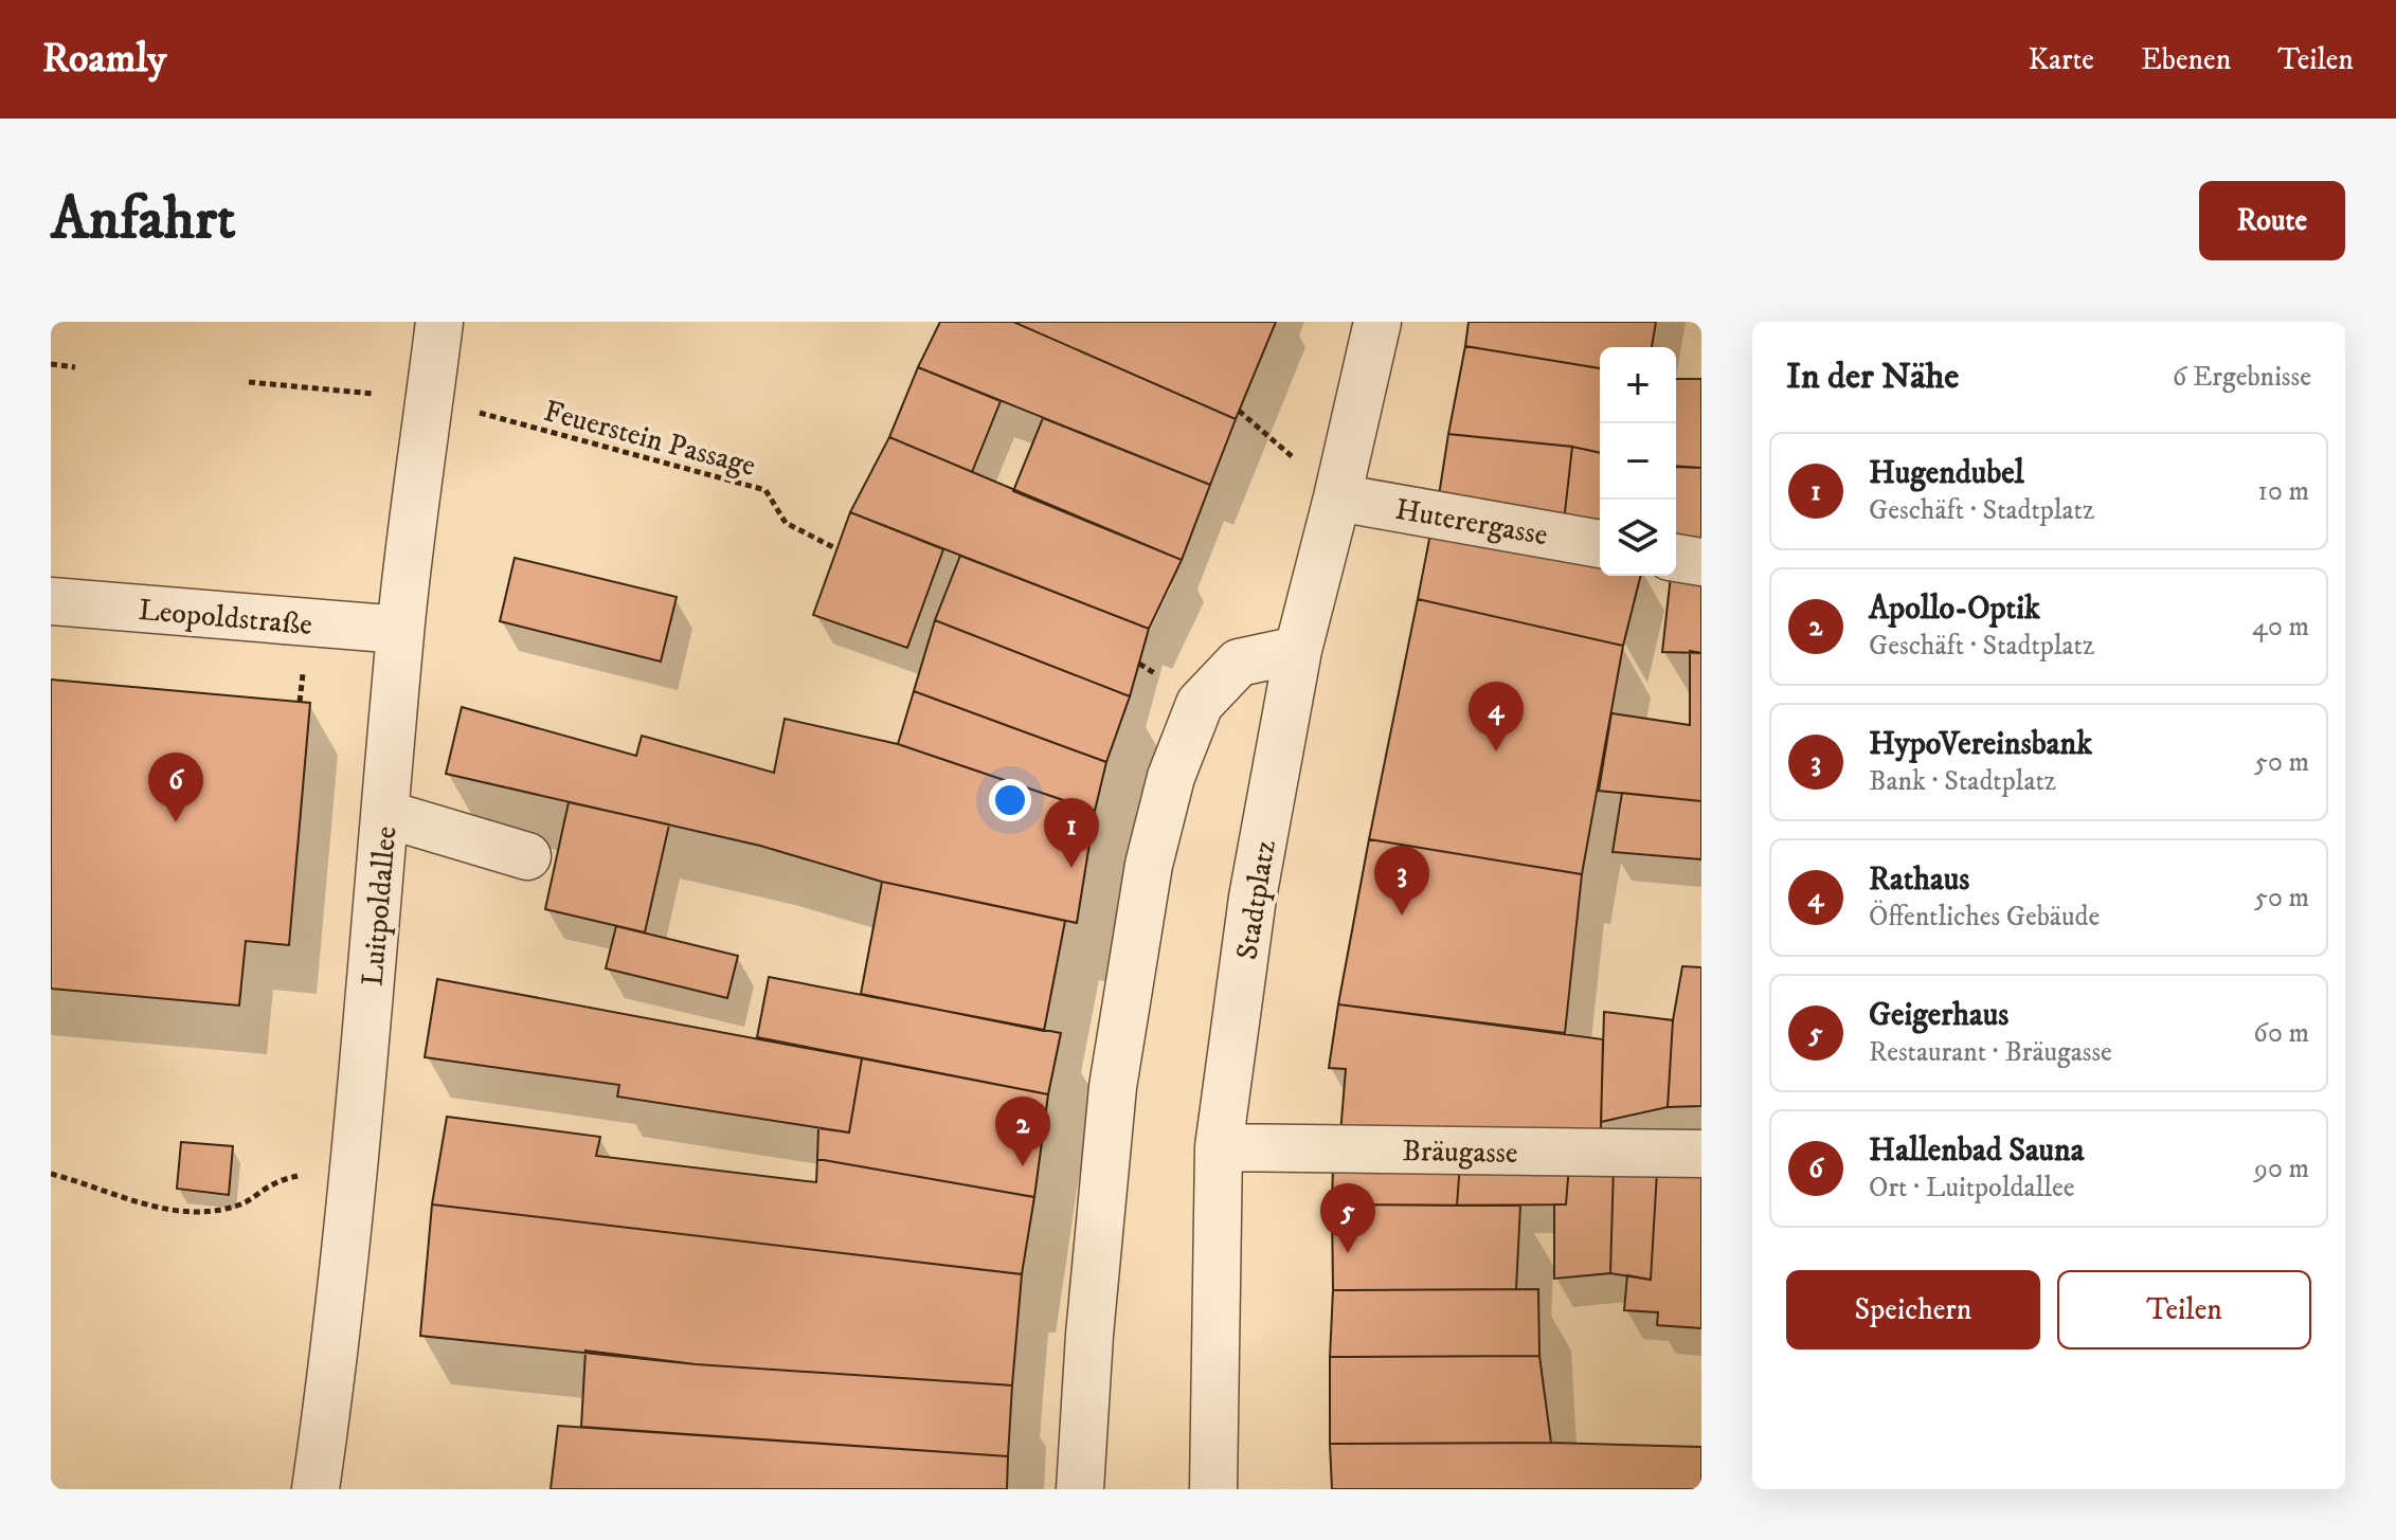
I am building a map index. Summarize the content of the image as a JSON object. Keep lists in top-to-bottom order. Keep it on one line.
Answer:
{"streets":{"street":["Huterergasse","Leopoldstraße","Stadtplatz","Luitpoldallee","Bräugasse"],"path":["Feuerstein Passage"]},"crossings":[["Feuerstein Passage","Luitpoldallee"],["Huterergasse","Stadtplatz"],["Leopoldstraße","Luitpoldallee"],["Stadtplatz","Bräugasse"]],"page":{"header":"Roamly","nav":["Karte","Ebenen","Teilen"],"buttons":["Route",["Speichern","Teilen"]],"title":"Anfahrt","heading":["In der Nähe","6 Ergebnisse"],"map_buttons":["+","−"],"list":[{"mark":"1","name":"Hugendubel","note":"Geschäft · Stadtplatz","value":"10 m"},{"mark":"2","name":"Apollo-Optik","note":"Geschäft · Stadtplatz","value":"40 m"},{"mark":"3","name":"HypoVereinsbank","note":"Bank · Stadtplatz","value":"50 m"},{"mark":"4","name":"Rathaus","note":"Öffentliches Gebäude","value":"50 m"},{"mark":"5","name":"Geigerhaus","note":"Restaurant · Bräugasse","value":"60 m"},{"mark":"6","name":"Hallenbad Sauna","note":"Ort · Luitpoldallee","value":"90 m"}],"pins":["4","6","1","3","2","5"]}}
